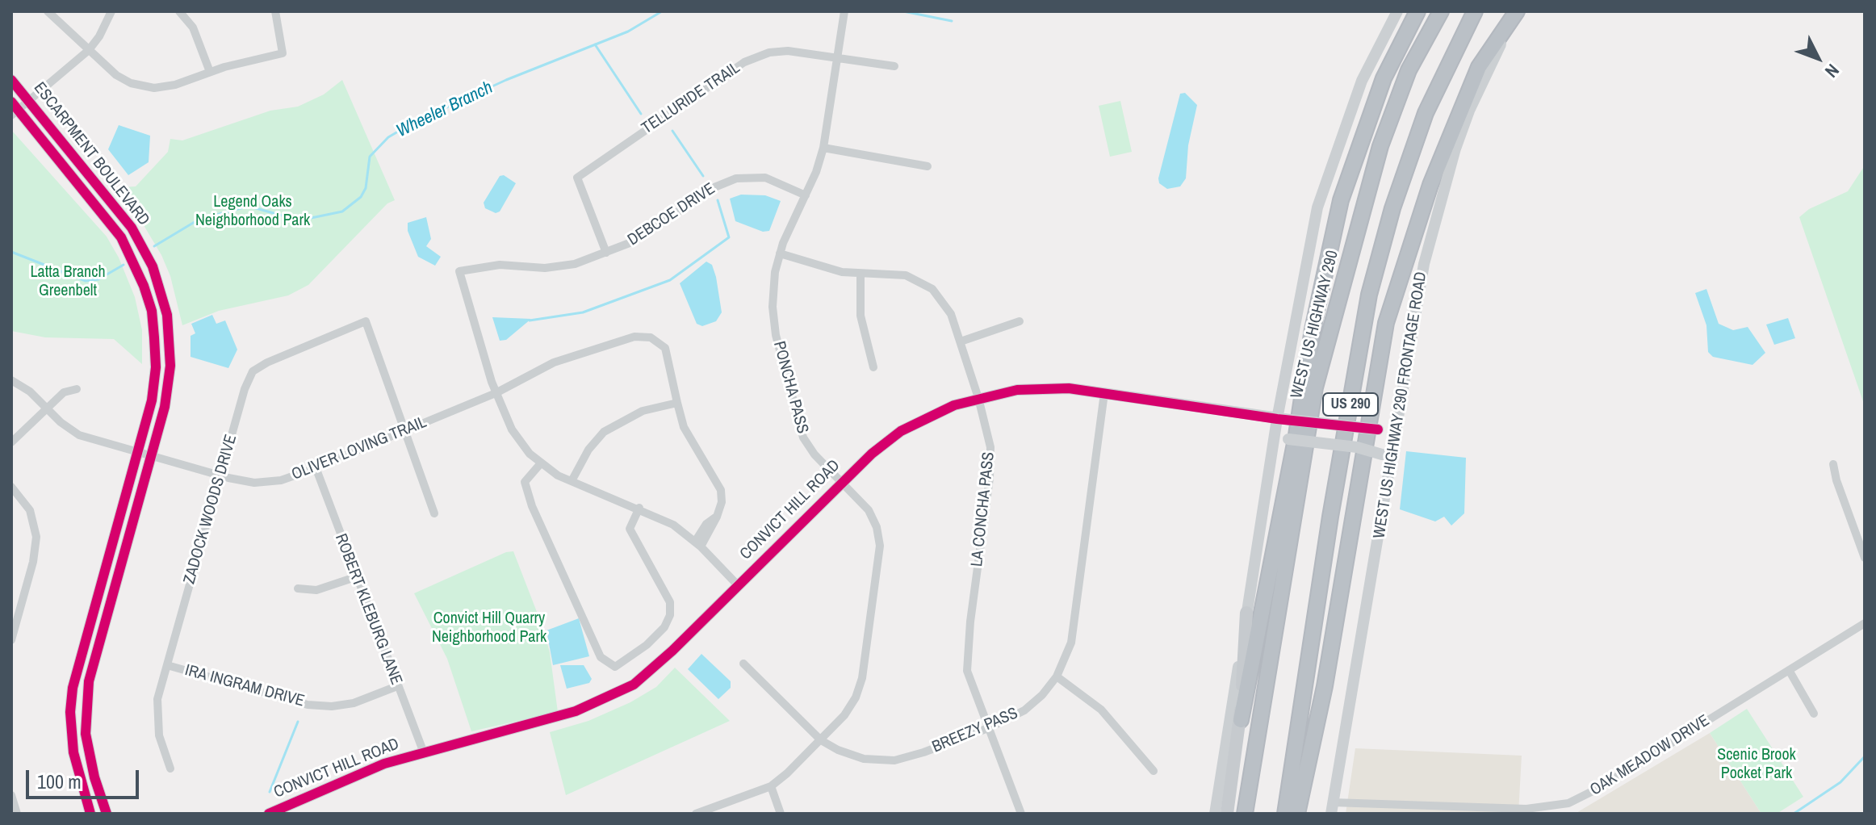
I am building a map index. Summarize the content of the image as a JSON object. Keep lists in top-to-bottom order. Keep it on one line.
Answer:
{"streets":{"highway":["WEST US HIGHWAY 290","US 290"],"main road":["ESCARPMENT BOULEVARD","WEST US HIGHWAY 290 FRONTAGE ROAD","CONVICT HILL ROAD"],"street":["TELLURIDE TRAIL","DEBCOE DRIVE","PONCHA PASS","OLIVER LOVING TRAIL","ZADOCK WOODS DRIVE","LA CONCHA PASS","ROBERT KLEBURG LANE","IRA INGRAM DRIVE","BREEZY PASS","OAK MEADOW DRIVE"]},"crossings":[["TELLURIDE TRAIL","DEBCOE DRIVE"],["TELLURIDE TRAIL","PONCHA PASS"],["ESCARPMENT BOULEVARD","OLIVER LOVING TRAIL"],["DEBCOE DRIVE","PONCHA PASS"],["DEBCOE DRIVE","OLIVER LOVING TRAIL"],["WEST US HIGHWAY 290","CONVICT HILL ROAD"],["PONCHA PASS","LA CONCHA PASS"],["PONCHA PASS","CONVICT HILL ROAD"],["PONCHA PASS","BREEZY PASS"],["US 290","WEST US HIGHWAY 290 FRONTAGE ROAD"],["WEST US HIGHWAY 290 FRONTAGE ROAD","CONVICT HILL ROAD"],["WEST US HIGHWAY 290 FRONTAGE ROAD","OAK MEADOW DRIVE"],["OLIVER LOVING TRAIL","ZADOCK WOODS DRIVE"],["OLIVER LOVING TRAIL","ROBERT KLEBURG LANE"],["ZADOCK WOODS DRIVE","IRA INGRAM DRIVE"],["LA CONCHA PASS","CONVICT HILL ROAD"],["LA CONCHA PASS","BREEZY PASS"],["CONVICT HILL ROAD","ROBERT KLEBURG LANE"],["CONVICT HILL ROAD","BREEZY PASS"],["ROBERT KLEBURG LANE","IRA INGRAM DRIVE"]],"water":["Wheeler Branch"],"parks":["Legend Oaks Neighborhood Park","Latta Branch Greenbelt","Convict Hill Quarry Neighborhood Park","Scenic Brook Pocket Park"],"scale_bar":"100 m","north":"bottom right"}
